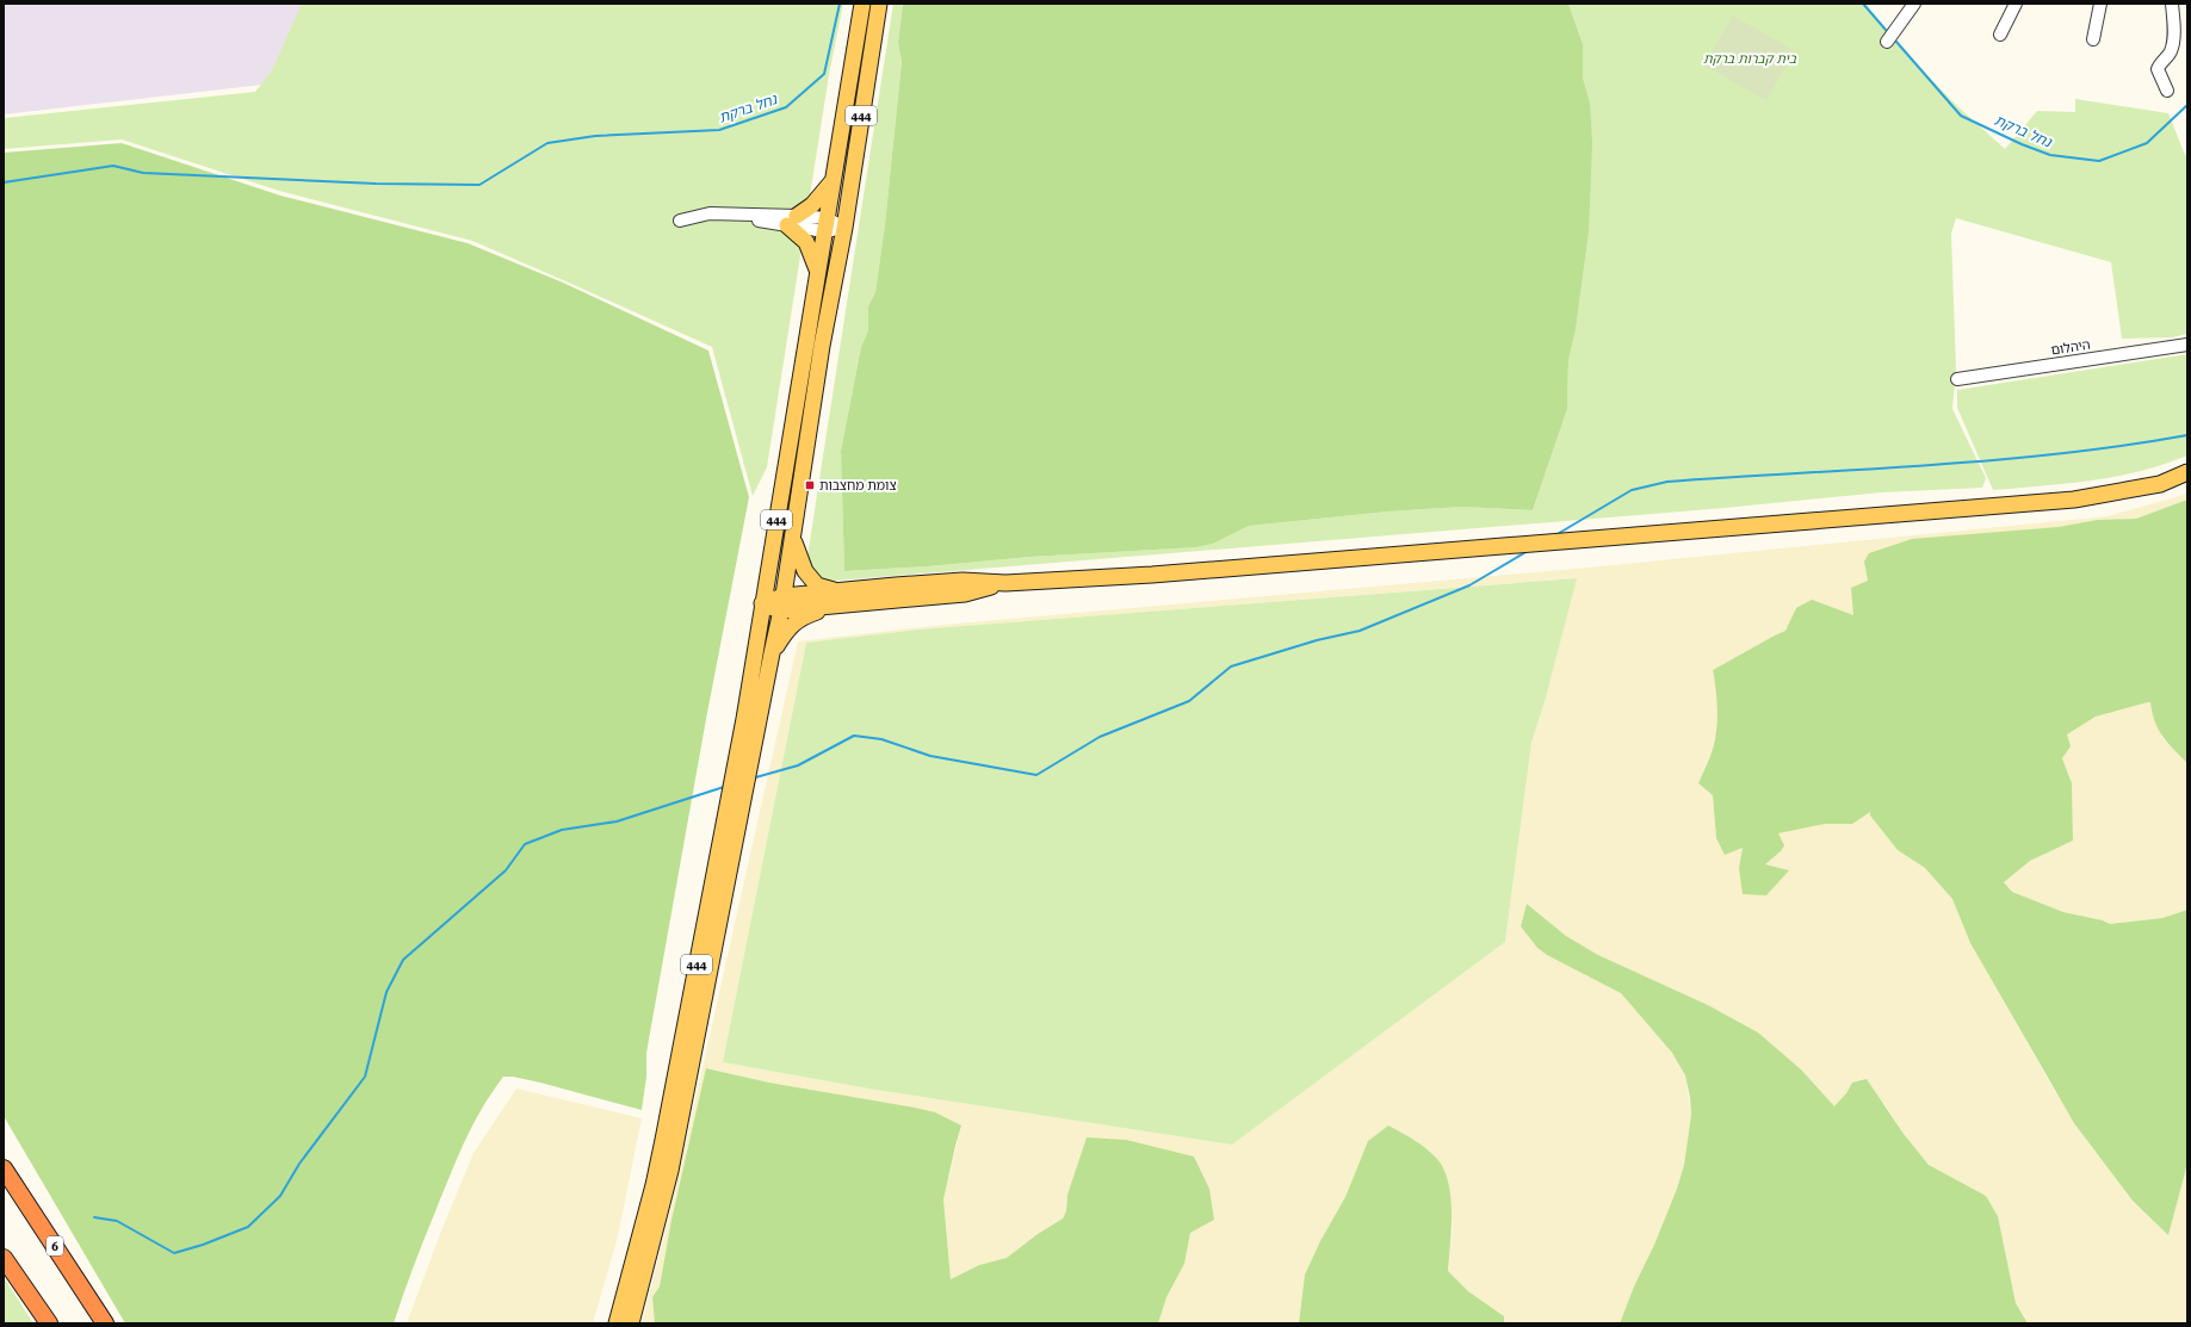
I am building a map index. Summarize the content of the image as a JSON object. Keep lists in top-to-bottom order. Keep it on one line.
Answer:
{"streets":{"highway":["6"],"main road":["444"],"street":["היהלום"]},"water":["נחל ברקת"],"parks":["בית קברות ברקת"],"places":{"transit":["צומת מחצבות"]}}
